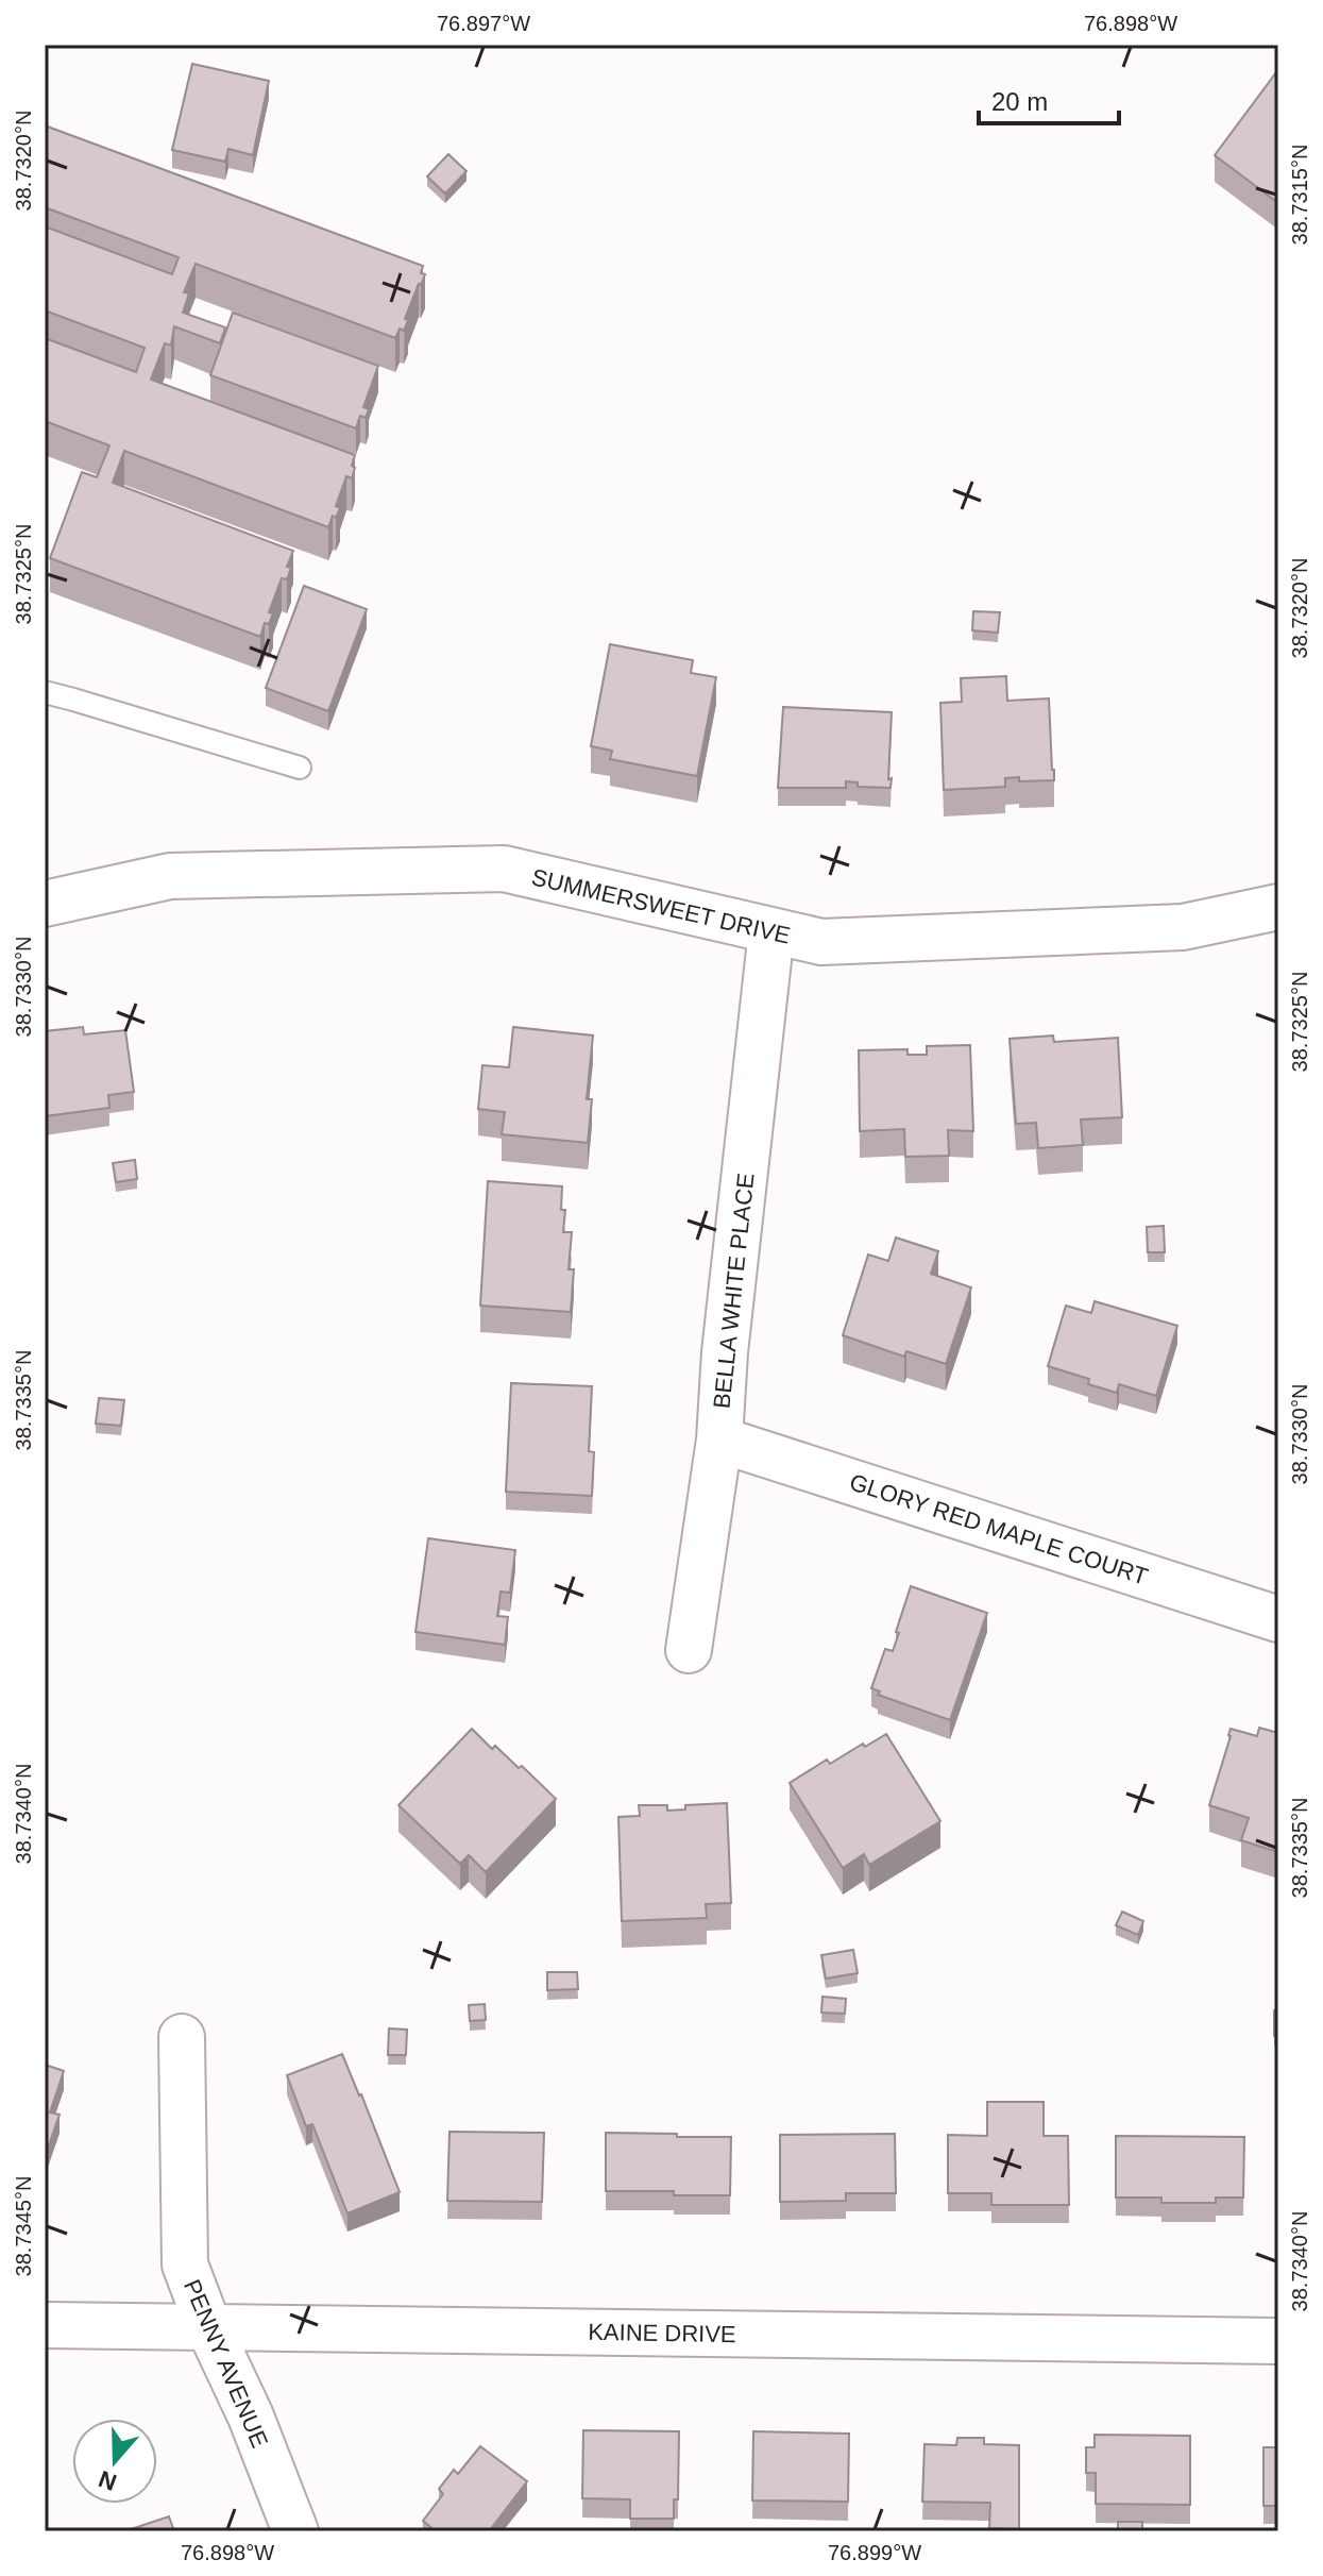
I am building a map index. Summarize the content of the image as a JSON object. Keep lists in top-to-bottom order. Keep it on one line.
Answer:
{"streets":{"street":["SUMMERSWEET DRIVE","BELLA WHITE PLACE","GLORY RED MAPLE COURT","KAINE DRIVE","PENNY AVENUE"]},"crossings":[["SUMMERSWEET DRIVE","BELLA WHITE PLACE"],["BELLA WHITE PLACE","GLORY RED MAPLE COURT"],["KAINE DRIVE","PENNY AVENUE"]],"scale_bar":"20 m","north":"bottom","coordinates":["76.897°W","76.898°W","38.7320°N","38.7315°N","38.7325°N","38.7330°N","38.7335°N","38.7340°N","38.7345°N","76.899°W"]}
